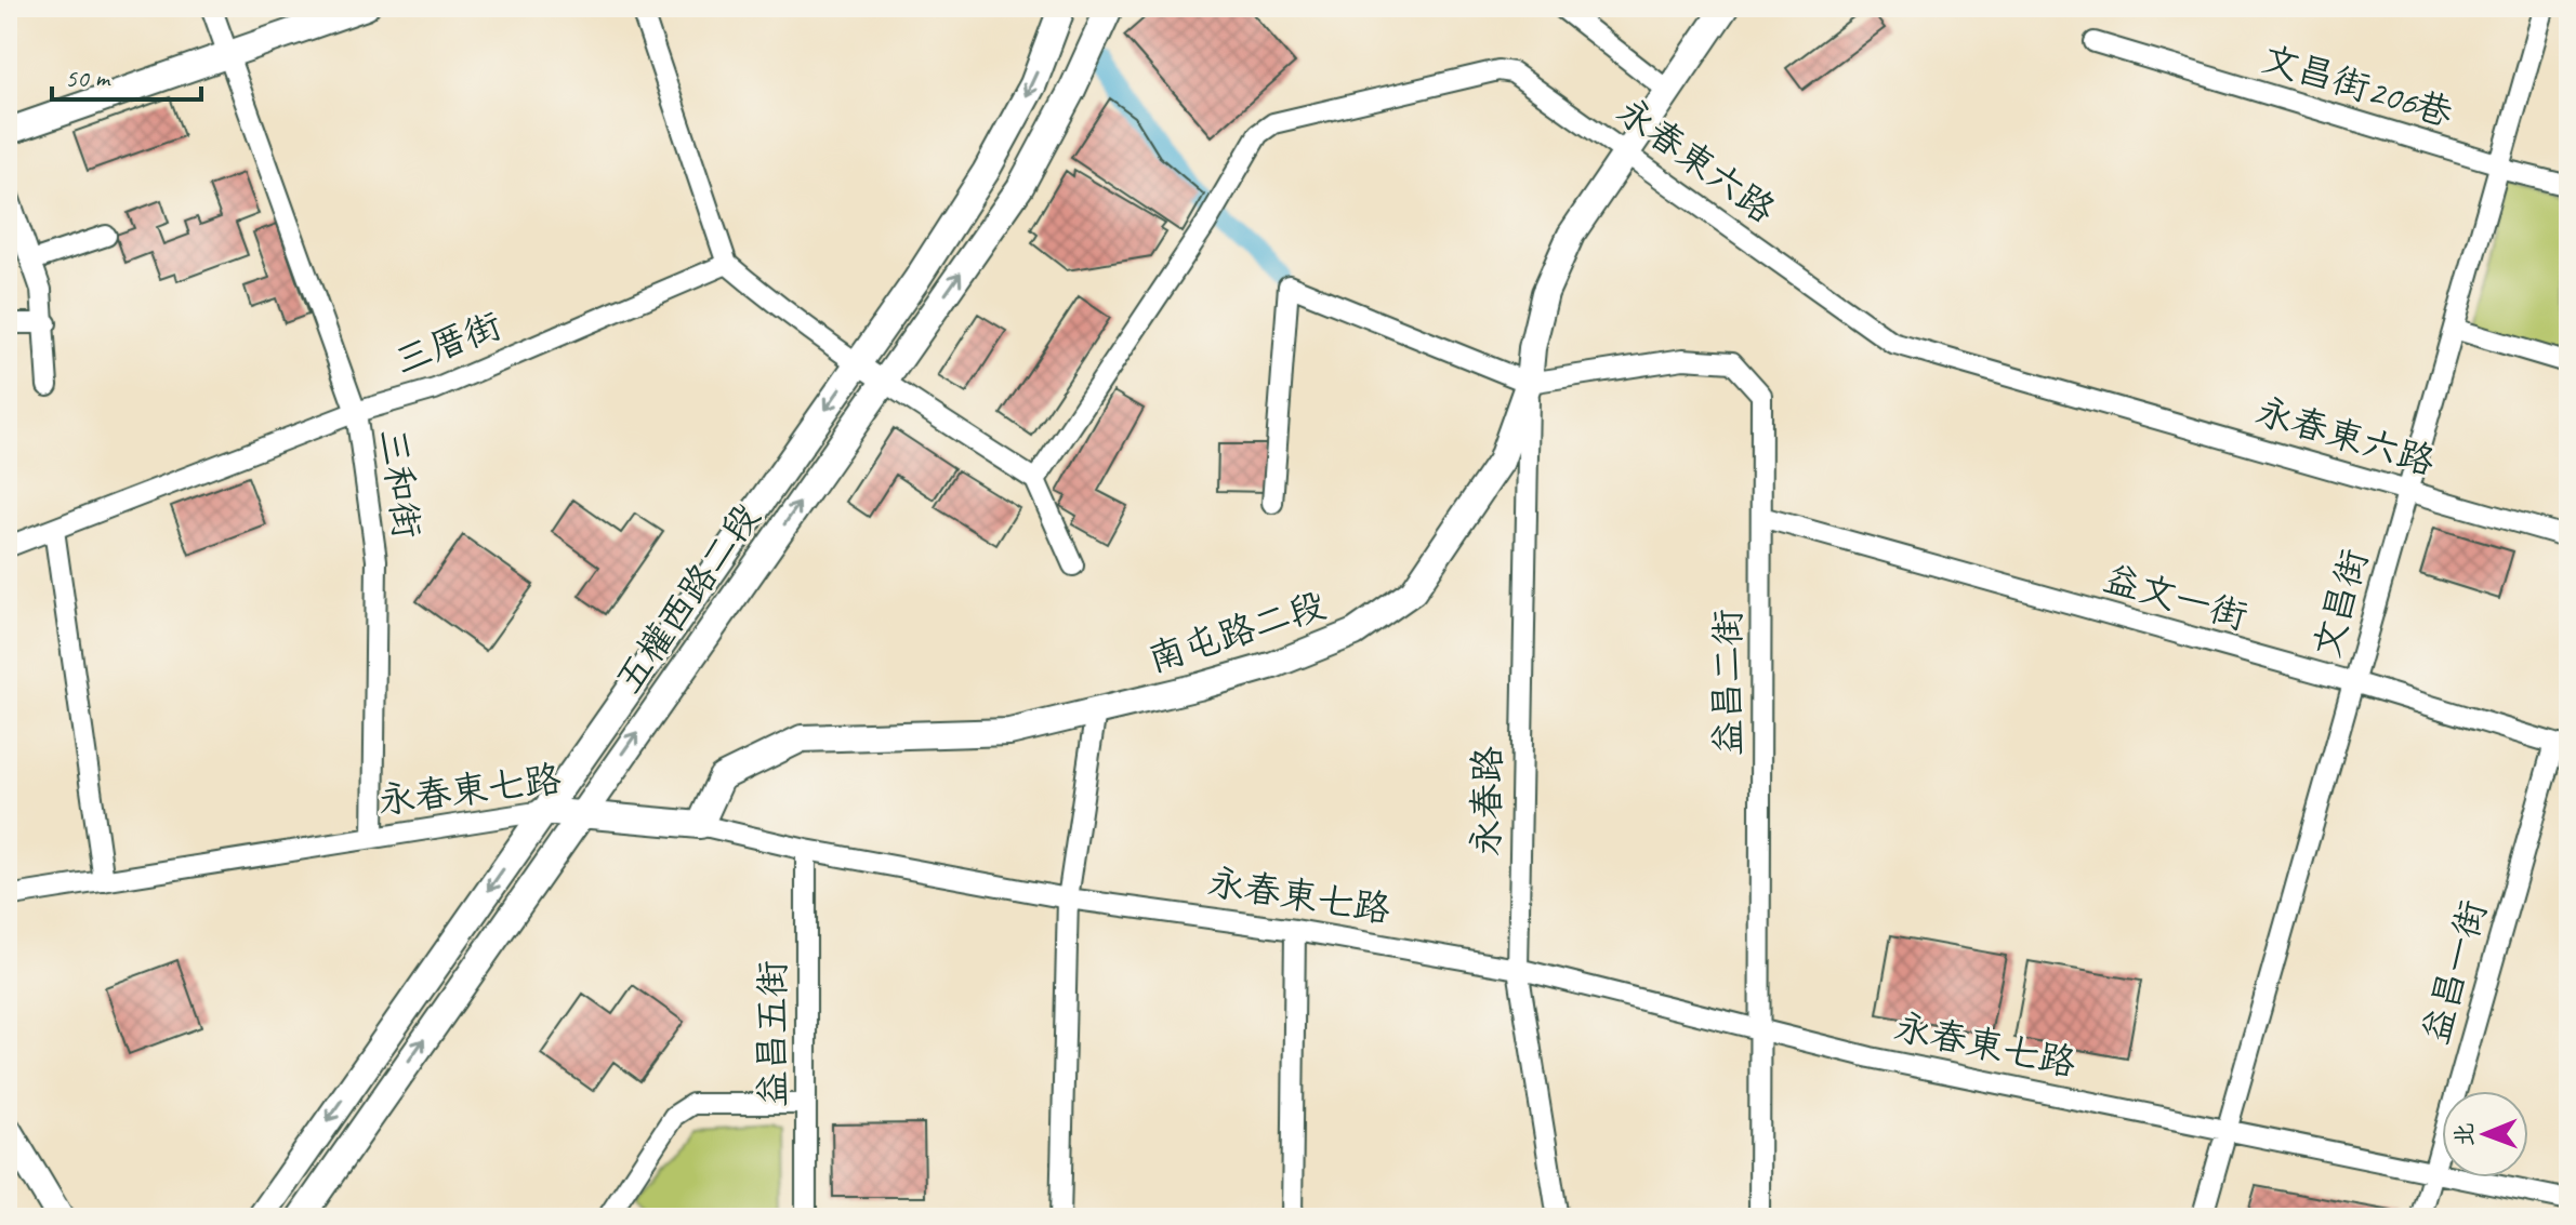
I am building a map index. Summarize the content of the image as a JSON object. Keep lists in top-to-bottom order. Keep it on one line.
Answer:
{"streets":{"main road":["五權西路二段","南屯路二段","永春東七路"],"street":["文昌街206巷","永春東六路","三厝街","三和街","益文一街","文昌街","益昌二街","永春路","益昌一街","益昌五街"]},"crossings":[["文昌街206巷","文昌街"],["永春東六路","文昌街"],["永春東六路","南屯路二段"],["三厝街","三和街"],["三和街","永春東七路"],["益文一街","文昌街"],["益文一街","益昌二街"],["益文一街","益昌一街"],["五權西路二段","永春東七路"],["文昌街","永春東七路"],["南屯路二段","益昌二街"],["南屯路二段","永春東七路"],["南屯路二段","永春路"],["益昌二街","永春東七路"],["益昌二街","永春路"],["永春東七路","永春路"],["永春東七路","益昌一街"],["永春東七路","益昌五街"]],"scale_bar":"50 m","north":"left"}
